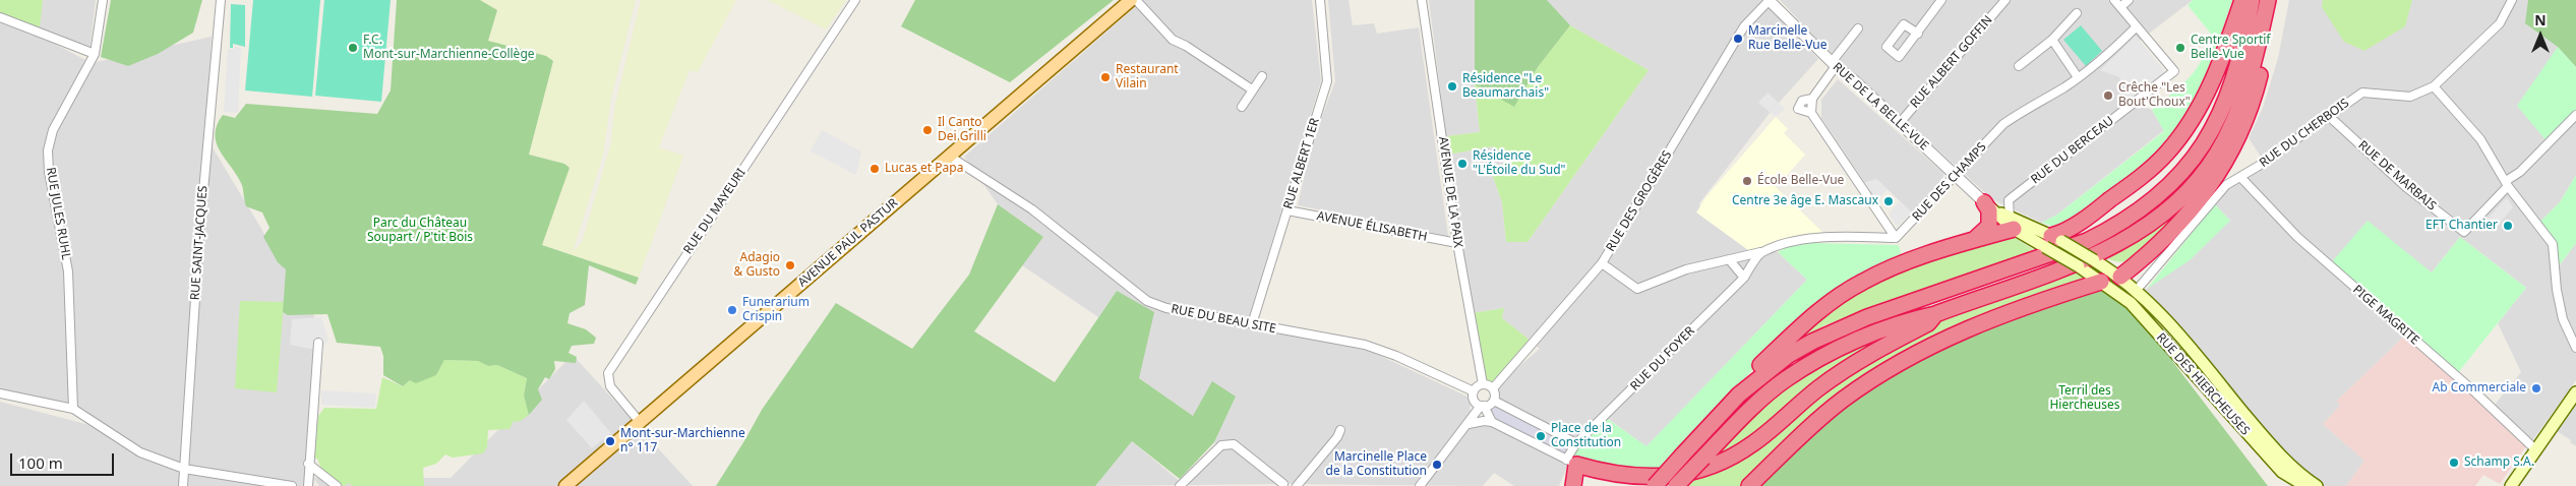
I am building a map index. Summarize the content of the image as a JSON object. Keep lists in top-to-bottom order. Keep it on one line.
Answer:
{"streets":{"main road":["RUE DE LA BELLE-VUE","AVENUE PAUL PASTUR","RUE DES HIERCHEUSES"],"street":["RUE ALBERT GOFFIN","RUE DU CHERBOIS","RUE DU BERCEAU","RUE ALBERT 1ER","RUE DE MARBAIS","RUE DES CHAMPS","AVENUE DE LA PAIX","RUE DES GROGÈRES","RUE DU MAYEURI","RUE JULES RUHL","AVENUE ÉLISABETH","RUE SAINT-JACQUES","PIGE MAGRITE","RUE DU BEAU SITE","RUE DU FOYER"]},"crossings":[["RUE ALBERT GOFFIN","RUE DE LA BELLE-VUE"],["RUE DE LA BELLE-VUE","RUE DU BERCEAU"],["RUE DE LA BELLE-VUE","RUE DES CHAMPS"],["RUE DE LA BELLE-VUE","RUE DES GROGÈRES"],["RUE DE LA BELLE-VUE","RUE DES HIERCHEUSES"],["RUE DU CHERBOIS","RUE DE MARBAIS"],["RUE DU CHERBOIS","PIGE MAGRITE"],["RUE DU CHERBOIS","RUE DES HIERCHEUSES"],["RUE DU BERCEAU","RUE DES CHAMPS"],["RUE ALBERT 1ER","AVENUE ÉLISABETH"],["RUE ALBERT 1ER","RUE DU BEAU SITE"],["AVENUE DE LA PAIX","RUE DES GROGÈRES"],["AVENUE DE LA PAIX","AVENUE ÉLISABETH"],["AVENUE DE LA PAIX","RUE DU BEAU SITE"],["RUE DES GROGÈRES","RUE DU BEAU SITE"],["RUE DU MAYEURI","AVENUE PAUL PASTUR"],["AVENUE PAUL PASTUR","RUE DU BEAU SITE"]],"parks":["Parc du Château Soupart / P'tit Bois","Terril des Hiercheuses"],"places":["Marcinelle Rue Belle-Vue","F.C. Mont-sur-Marchienne-Collège","Centre Sportif Belle-Vue","Restaurant Vilain","Résidence \"Le Beaumarchais\"","Crêche \"Les Bout'Choux\"","Il Canto Dei Grilli","Résidence \"L'Étoile du Sud\"","Lucas et Papa","École Belle-Vue","Centre 3e âge E. Mascaux","EFT Chantier","Adagio & Gusto","Funerarium Crispin","Ab Commerciale","Place de la Constitution","Mont-sur-Marchienne n° 117","Schamp S.A.","Marcinelle Place de la Constitution"],"scale_bar":"100 m","north":"top"}
